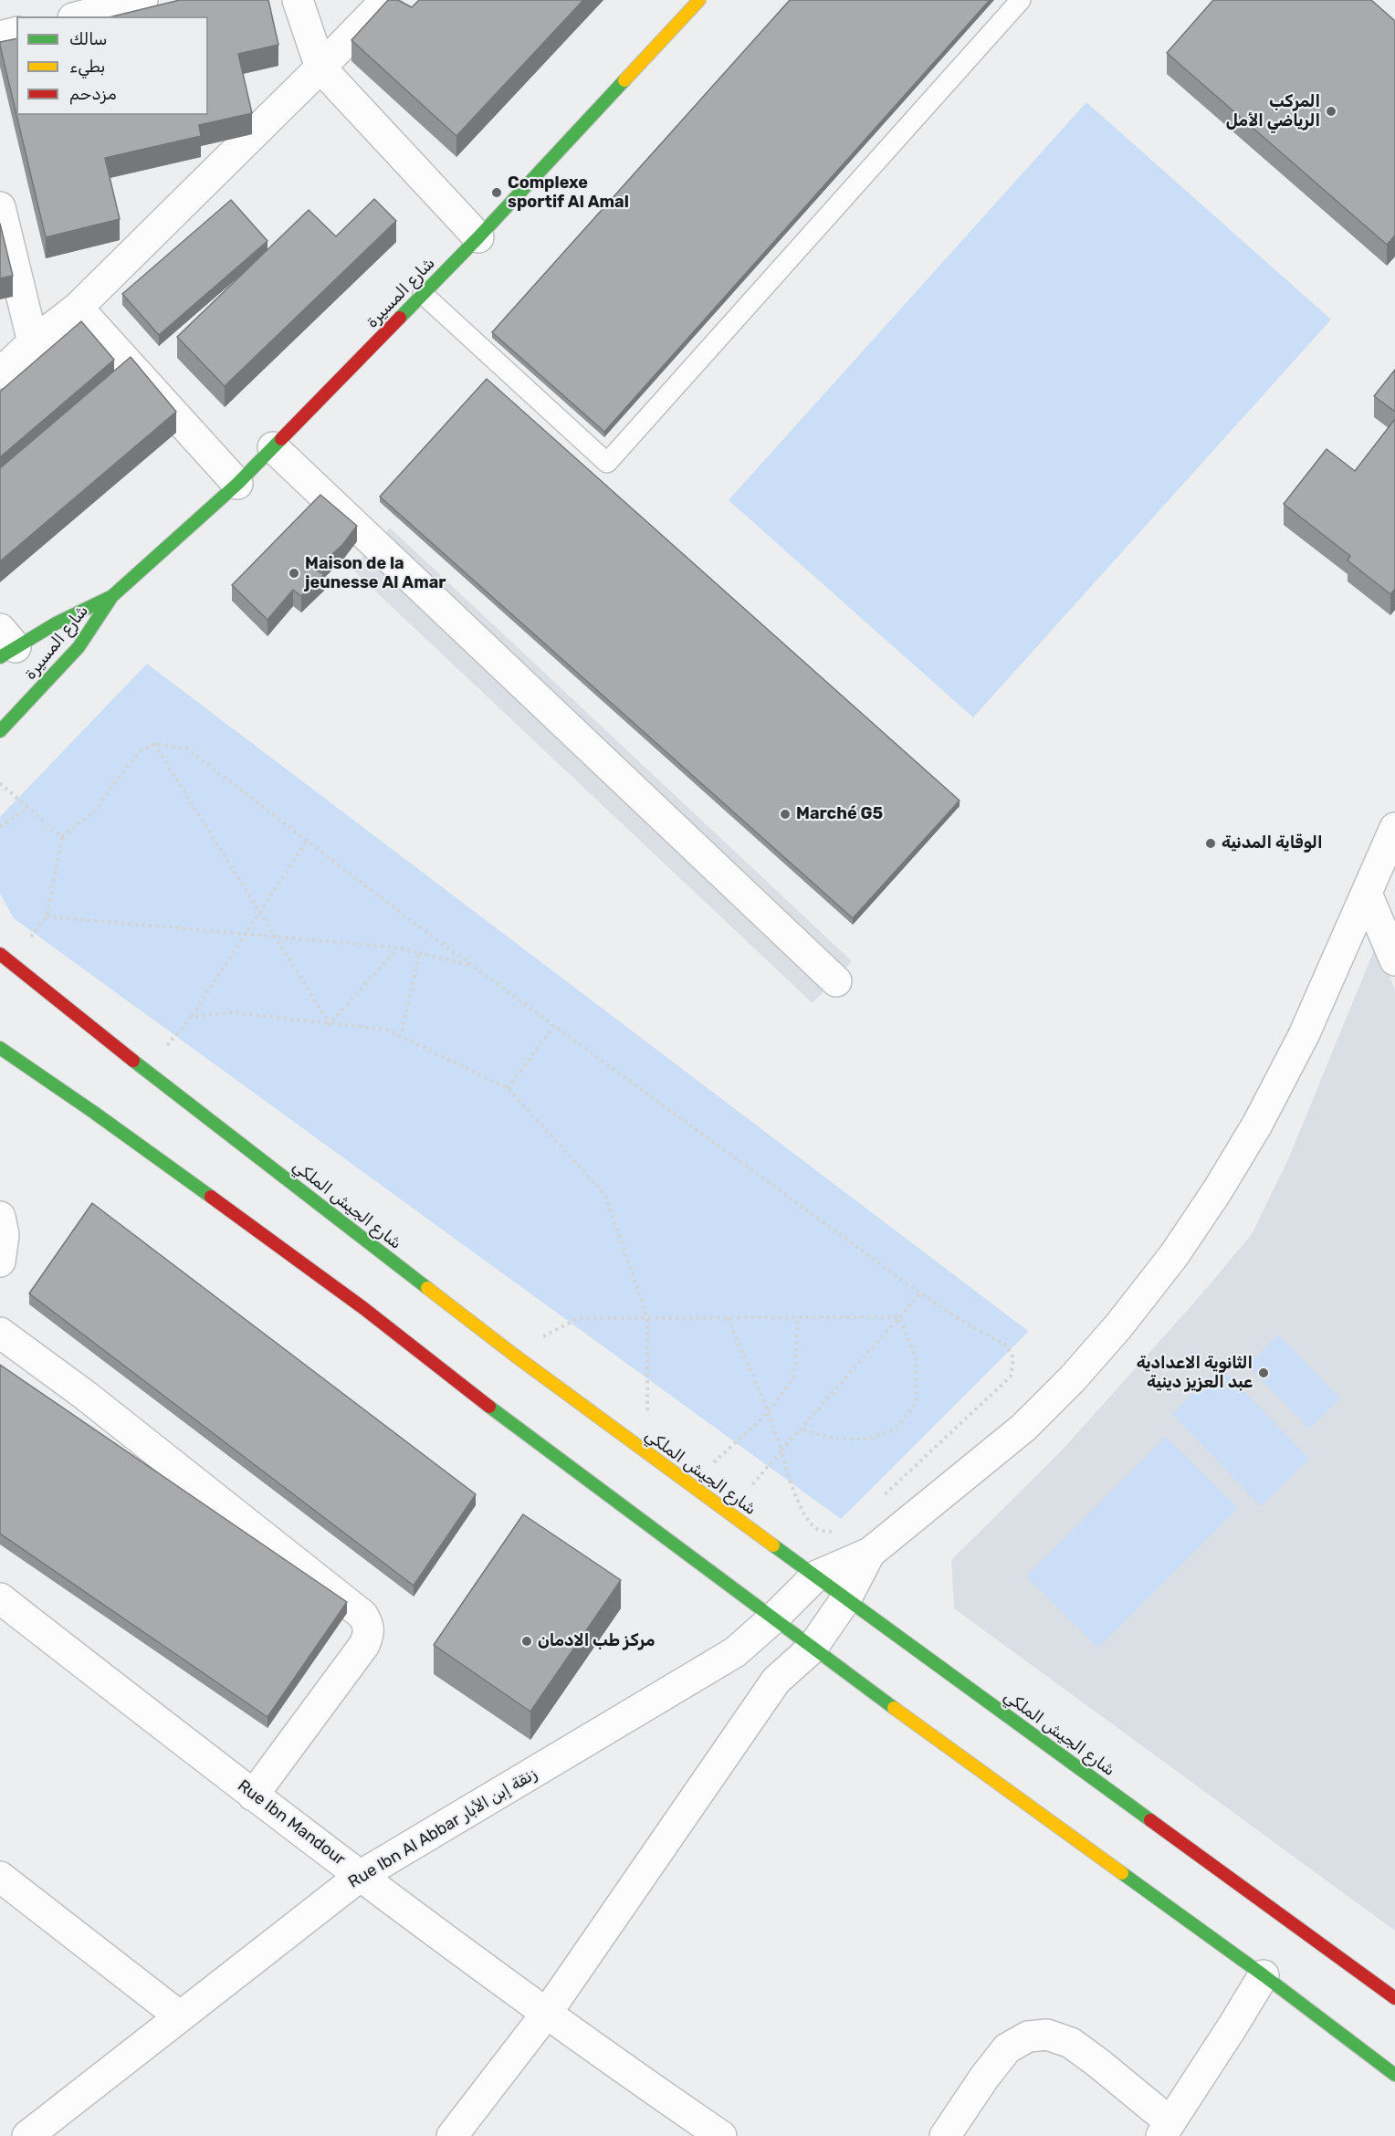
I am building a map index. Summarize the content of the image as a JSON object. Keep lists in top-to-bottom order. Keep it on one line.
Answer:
{"streets":{"main road":["شارع المسيرة","شارع الجيش الملكي"],"street":["Rue Ibn Mandour","Rue Ibn Al Abbar زنقة إبن الأبار"]},"crossings":[["شارع الجيش الملكي","Rue Ibn Al Abbar زنقة إبن الأبار"],["Rue Ibn Mandour","Rue Ibn Al Abbar زنقة إبن الأبار"]],"places":["المركب الرياضي الأمل","Complexe sportif Al Amal","Maison de la jeunesse Al Amar","Marché G5","الوقاية المدنية","الثانوية الاعدادية عبد العزيز دينية","مركز طب الادمان"],"legend":["سالك","بطيء","مزدحم"]}
